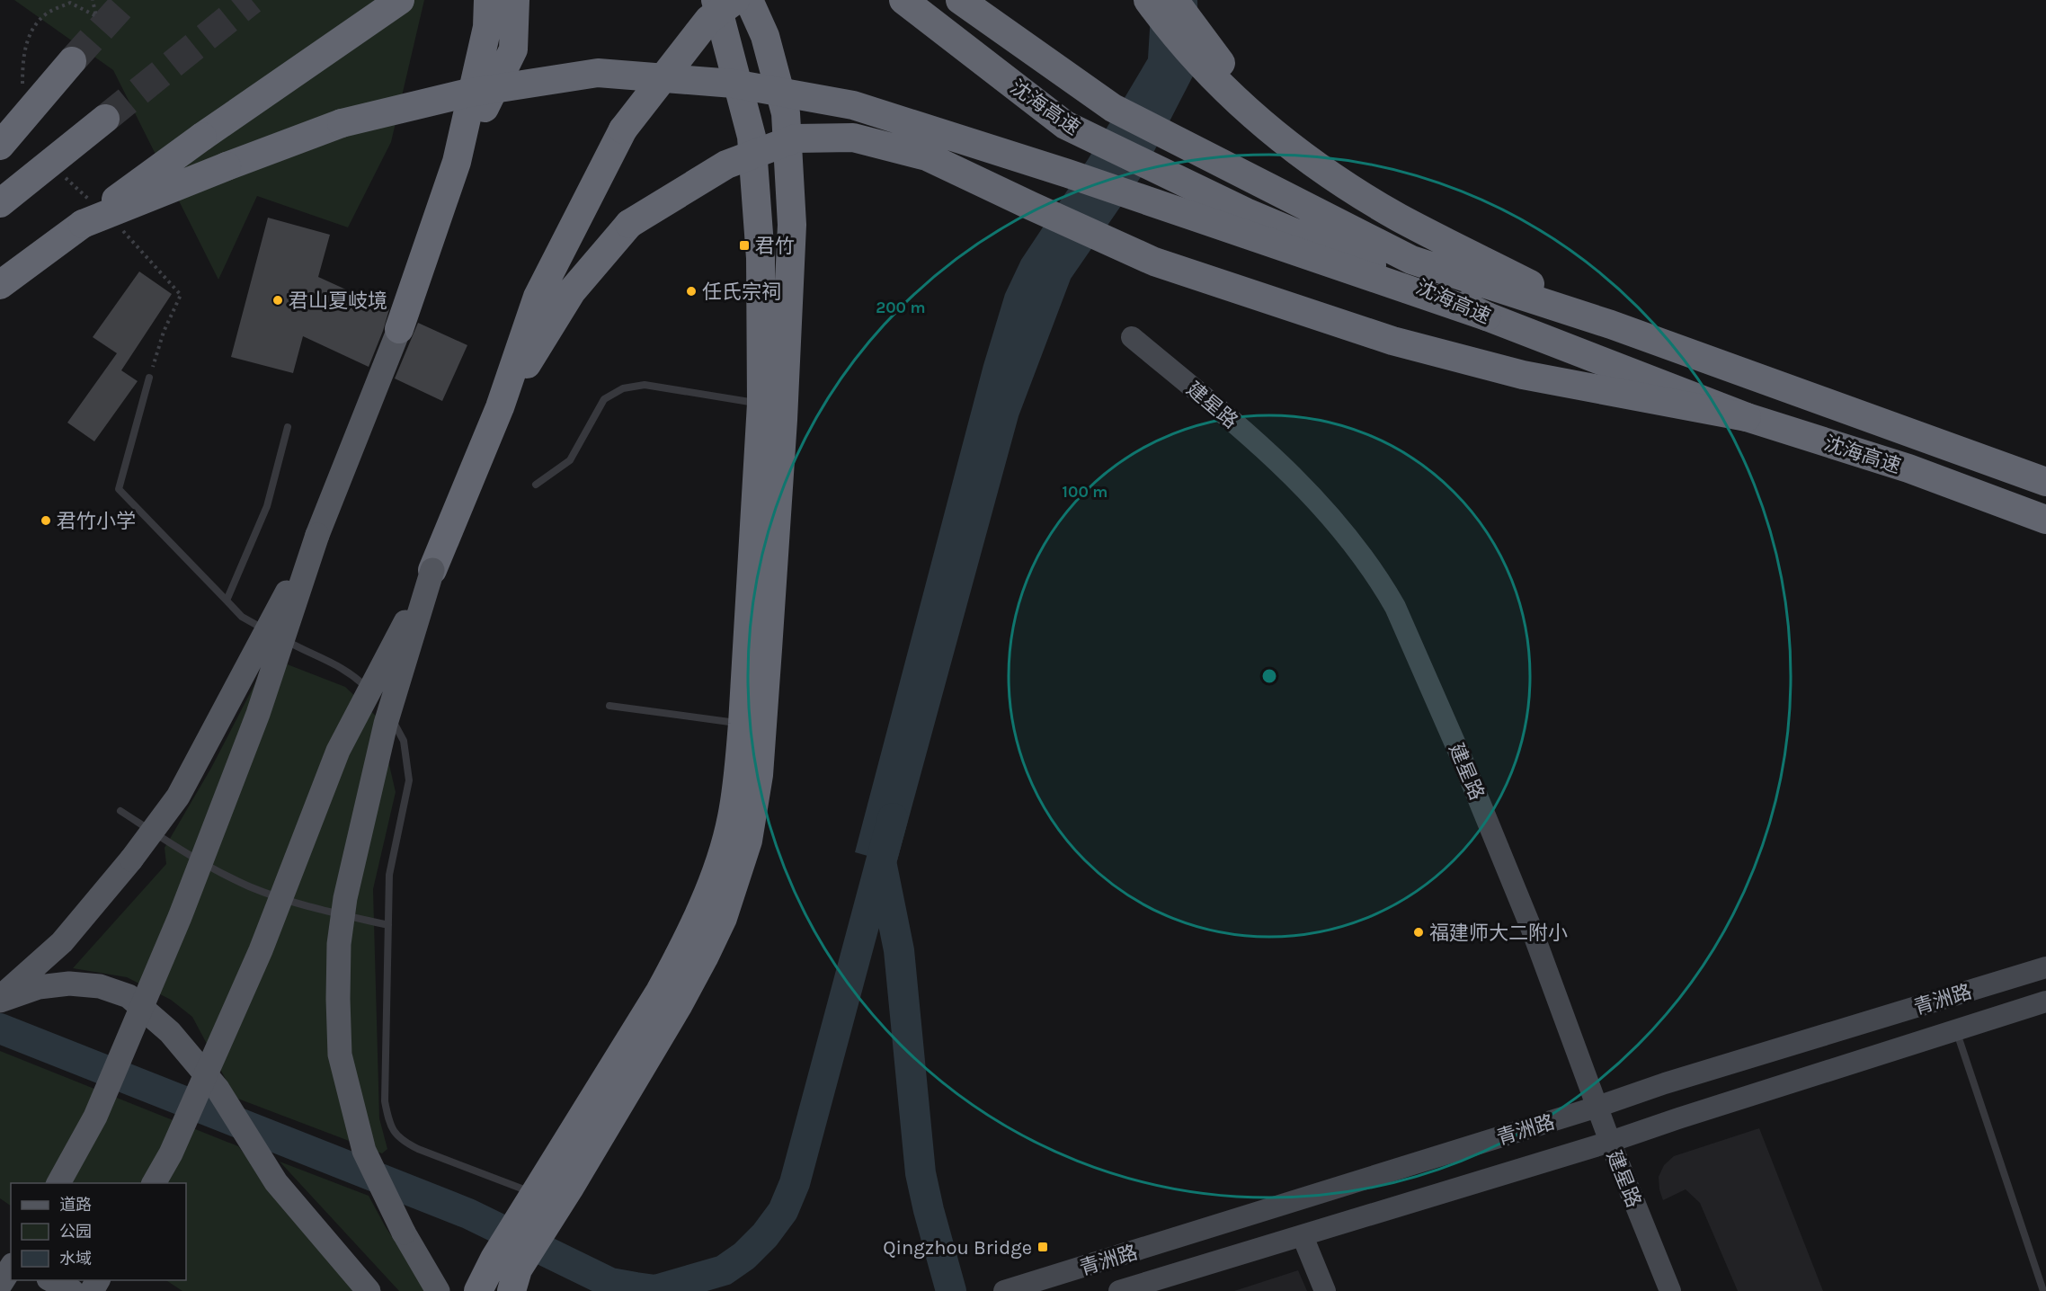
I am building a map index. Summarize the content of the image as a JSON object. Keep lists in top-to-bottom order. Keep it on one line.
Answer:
{"streets":{"highway":["沈海高速"],"main road":["建星路","青洲路"]},"crossings":[["建星路","青洲路"]],"places":{"transit":["君竹","Qingzhou Bridge"],"other":["任氏宗祠","君山夏岐境","君竹小学","福建师大二附小"]},"legend":["道路","公园","水域"],"rings":["200 m","100 m"]}
